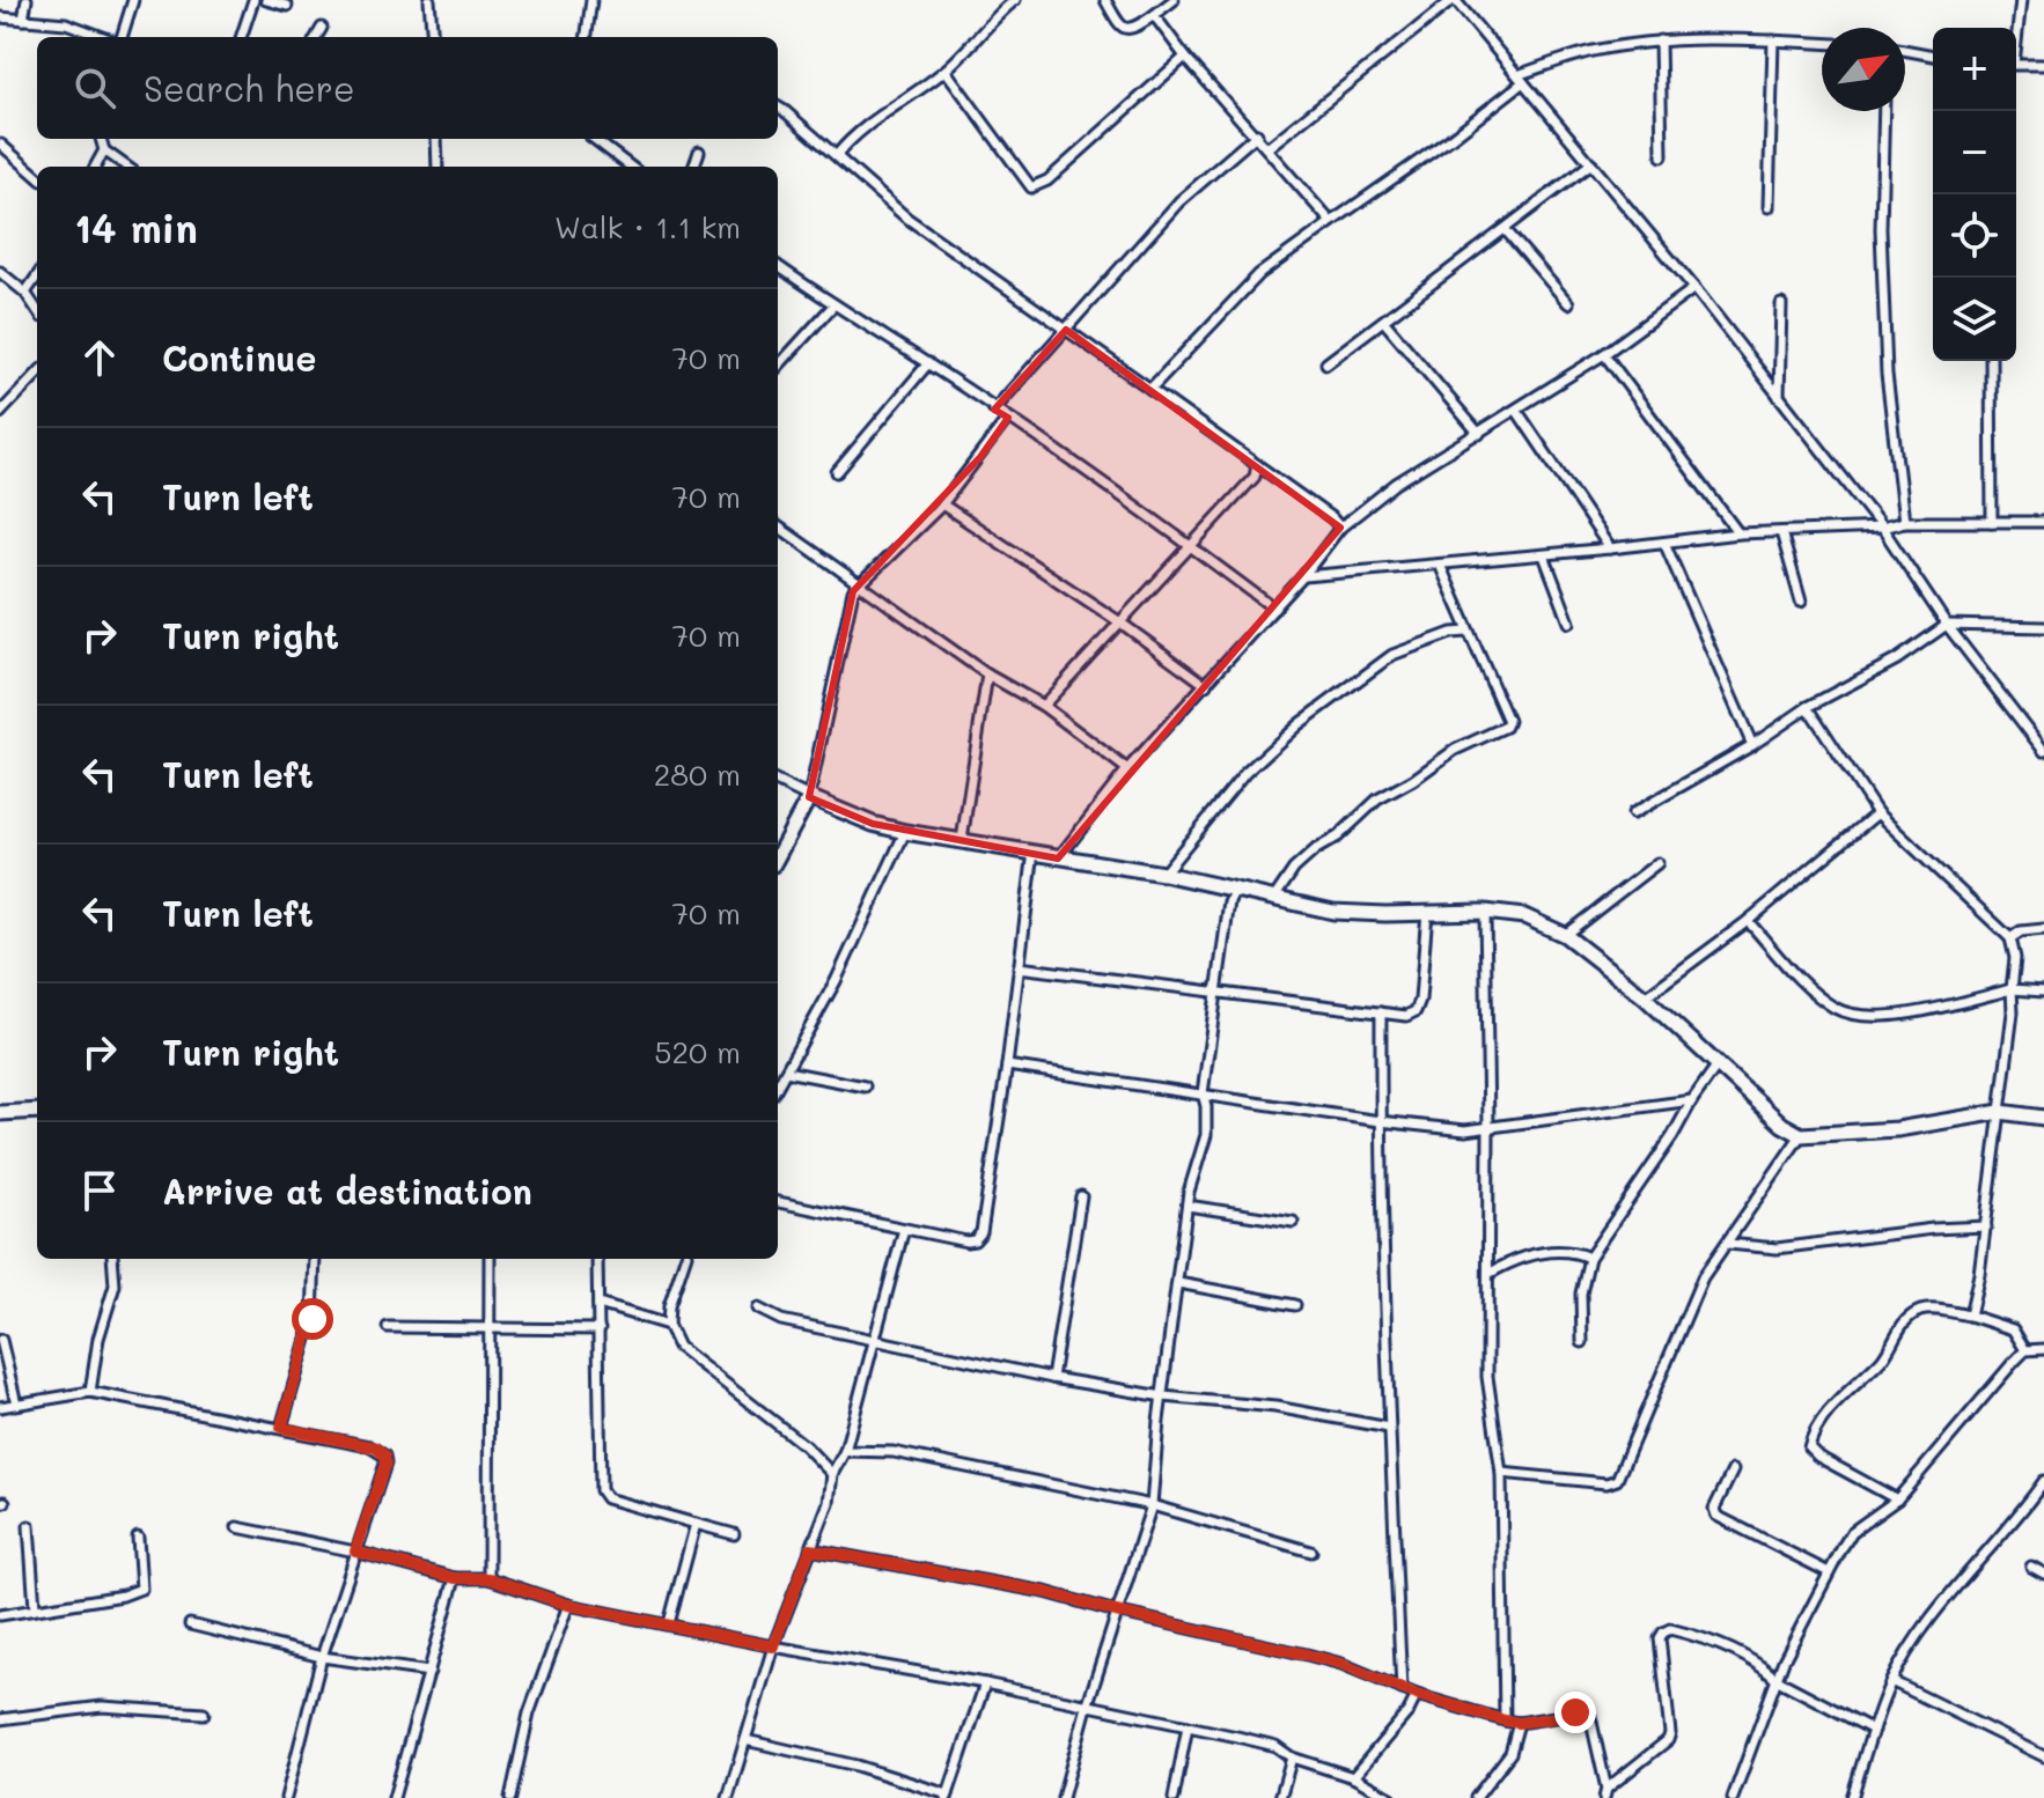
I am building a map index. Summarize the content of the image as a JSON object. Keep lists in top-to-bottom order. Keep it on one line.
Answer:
{"north":"top right","page":{"map_buttons":["+","−"],"search":"Search here","heading":["14 min","Walk · 1.1 km"],"list":[["Continue","70 m"],["Turn left","70 m"],["Turn right","70 m"],["Turn left","280 m"],["Turn left","70 m"],["Turn right","520 m"],"Arrive at destination"]}}
